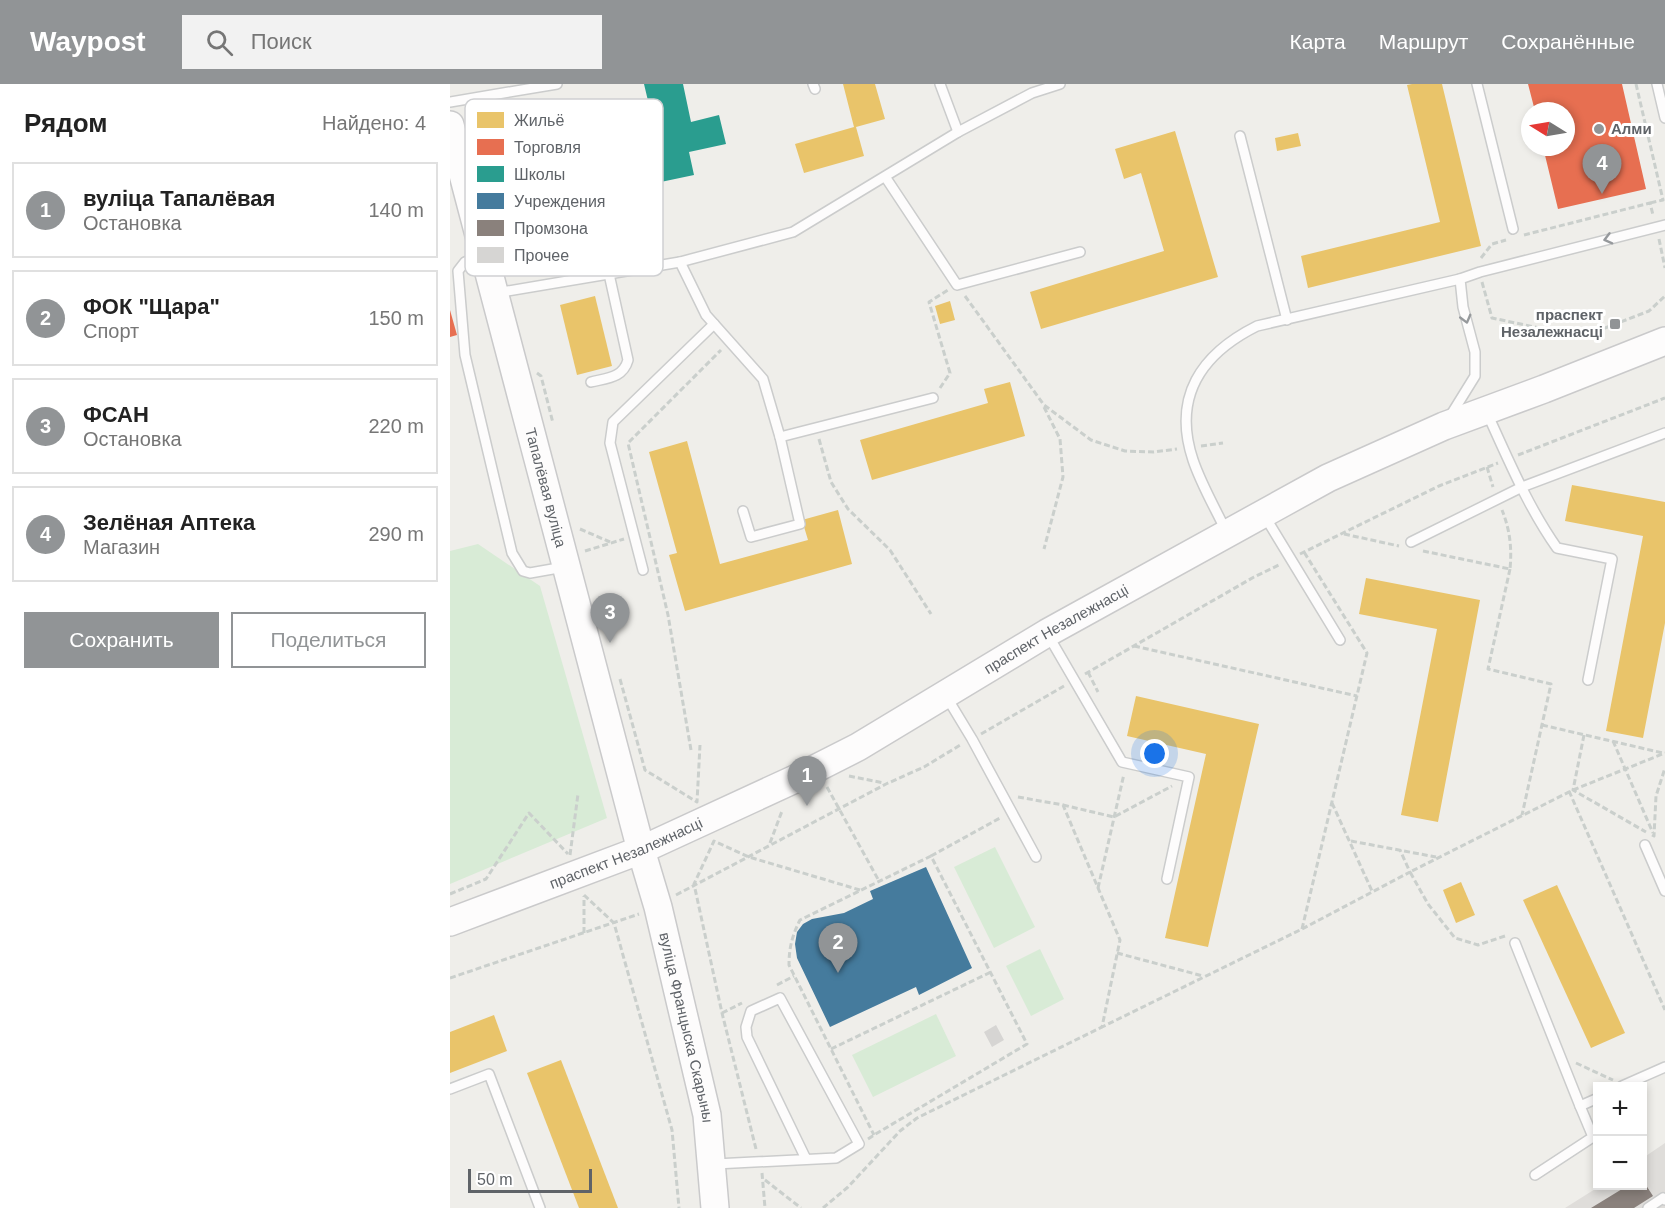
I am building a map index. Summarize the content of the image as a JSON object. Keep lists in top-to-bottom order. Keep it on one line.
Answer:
{"streets":{"main road":["Тапалёвая вуліца","праспект Незалежнасці","вуліца Францыска Скарыны"]},"crossings":[["Тапалёвая вуліца","праспект Незалежнасці"],["Тапалёвая вуліца","вуліца Францыска Скарыны"],["праспект Незалежнасці","вуліца Францыска Скарыны"]],"places":{"other":["Алми"],"transit":["праспект Незалежнасці"]},"legend":["Жильё","Торговля","Школы","Учреждения","Промзона","Прочее"],"scale_bar":"50 m","north":"left","page":{"header":"Waypost","search":"Поиск","nav":["Карта","Маршрут","Сохранённые"],"heading":["Рядом","Найдено: 4"],"pins":["4","3","1","2"],"list":[{"mark":"1","name":"вуліца Тапалёвая","note":"Остановка","value":"140 m"},{"mark":"2","name":"ФОК \"Щара\"","note":"Спорт","value":"150 m"},{"mark":"3","name":"ФСАН","note":"Остановка","value":"220 m"},{"mark":"4","name":"Зелёная Аптека","note":"Магазин","value":"290 m"}],"buttons":["Сохранить","Поделиться"],"map_buttons":["+","−"],"scale":"50 m"}}
